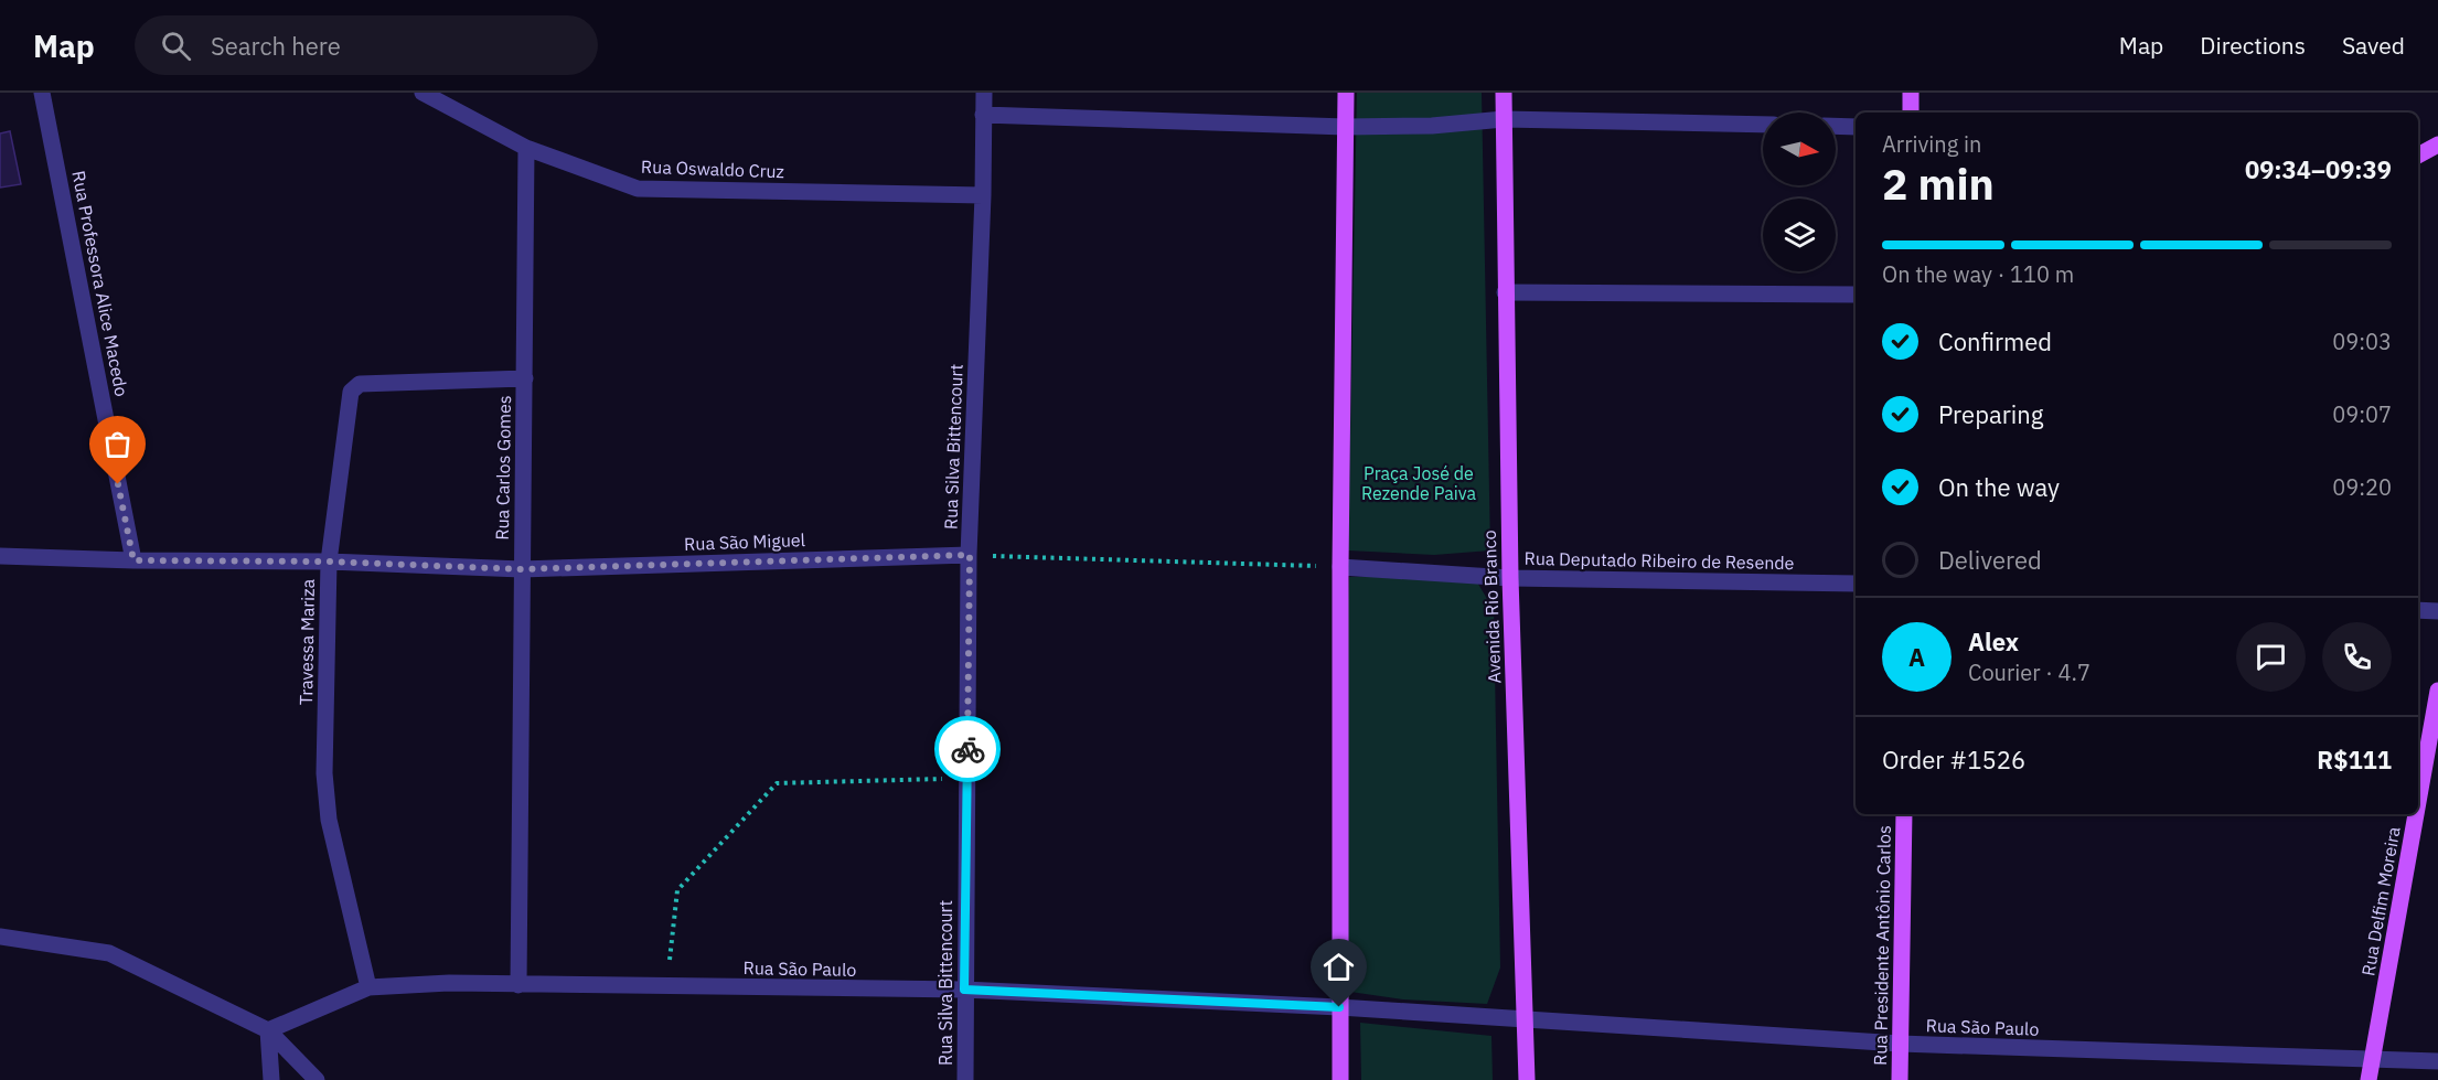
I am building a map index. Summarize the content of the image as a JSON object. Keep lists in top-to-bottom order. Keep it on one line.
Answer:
{"streets":{"main road":["Avenida Rio Branco","Rua Delfim Moreira","Rua Presidente Antônio Carlos"],"street":["Rua Oswaldo Cruz","Rua Professora Alice Macedo","Rua Silva Bittencourt","Rua Carlos Gomes","Rua São Miguel","Rua Deputado Ribeiro de Resende","Travessa Mariza","Rua São Paulo"]},"crossings":[["Rua Oswaldo Cruz","Rua Silva Bittencourt"],["Rua Oswaldo Cruz","Rua Carlos Gomes"],["Rua Silva Bittencourt","Rua São Miguel"],["Rua Silva Bittencourt","Rua São Paulo"],["Rua Carlos Gomes","Rua São Miguel"],["Rua Carlos Gomes","Travessa Mariza"],["Rua Carlos Gomes","Rua São Paulo"],["Rua Deputado Ribeiro de Resende","Avenida Rio Branco"],["Avenida Rio Branco","Rua São Paulo"],["Travessa Mariza","Rua São Paulo"],["Rua Delfim Moreira","Rua São Paulo"],["Rua Presidente Antônio Carlos","Rua São Paulo"]],"parks":["Praça José de Rezende Paiva"],"north":"right","page":{"header":"Map","search":"Search here","nav":["Map","Directions","Saved"],"heading":["2 min","Arriving in","09:34–09:39"],"panel":["Alex","Courier · 4.7","Order #1526","R$111"],"bar":"On the way · 110 m","list":[["Confirmed","09:03"],["Preparing","09:07"],["On the way","09:20"],"Delivered"],"round":"A"}}
